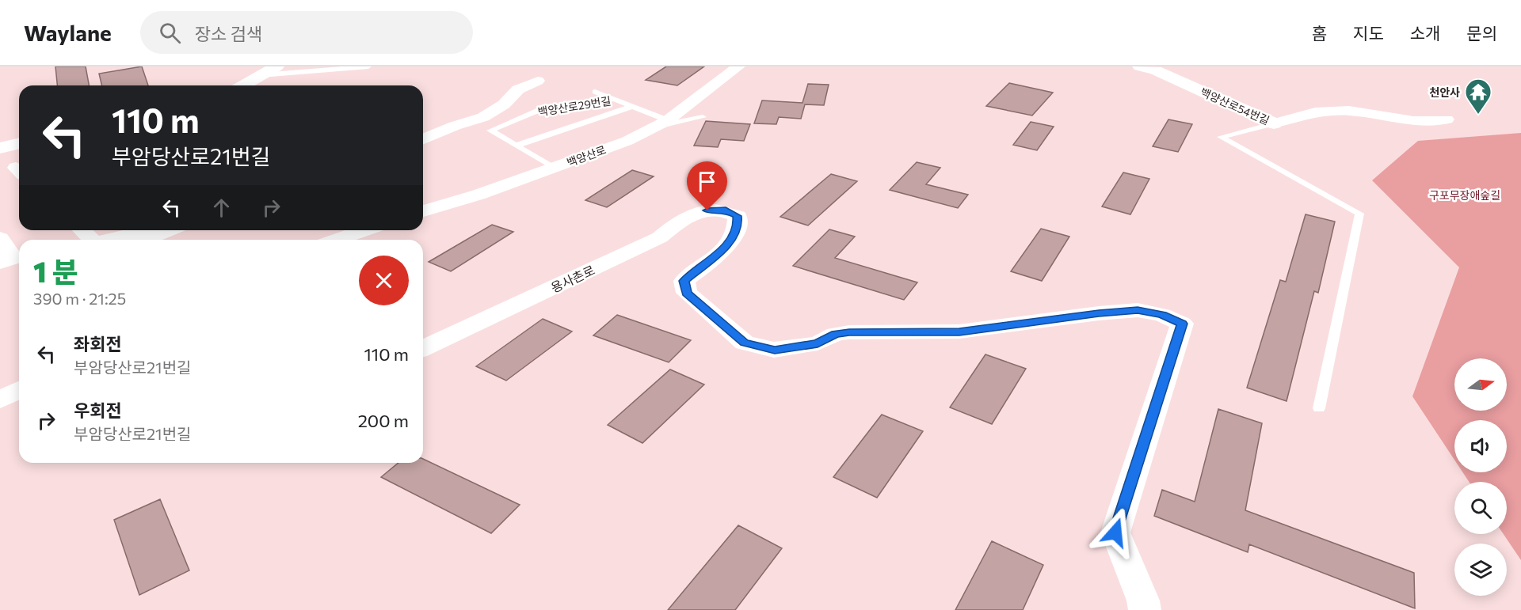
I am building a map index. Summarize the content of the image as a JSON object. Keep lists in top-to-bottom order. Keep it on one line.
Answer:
{"streets":{"street":["백양산로54번길","백양산로","용사촌로"],"lane":["백양산로29번길"]},"crossings":[["백양산로29번길","백양산로"]],"parks":["구포무장애숲길"],"places":{"temple":["천안사"]},"north":"right","page":{"header":"Waylane","search":"장소 검색","nav":["홈","지도","소개","문의"],"turn":["110 m","부암당산로21번길"],"heading":["1 분","390 m · 21:25"],"list":[{"name":"좌회전","note":"부암당산로21번길","value":"110 m"},{"name":"우회전","note":"부암당산로21번길","value":"200 m"}]}}
